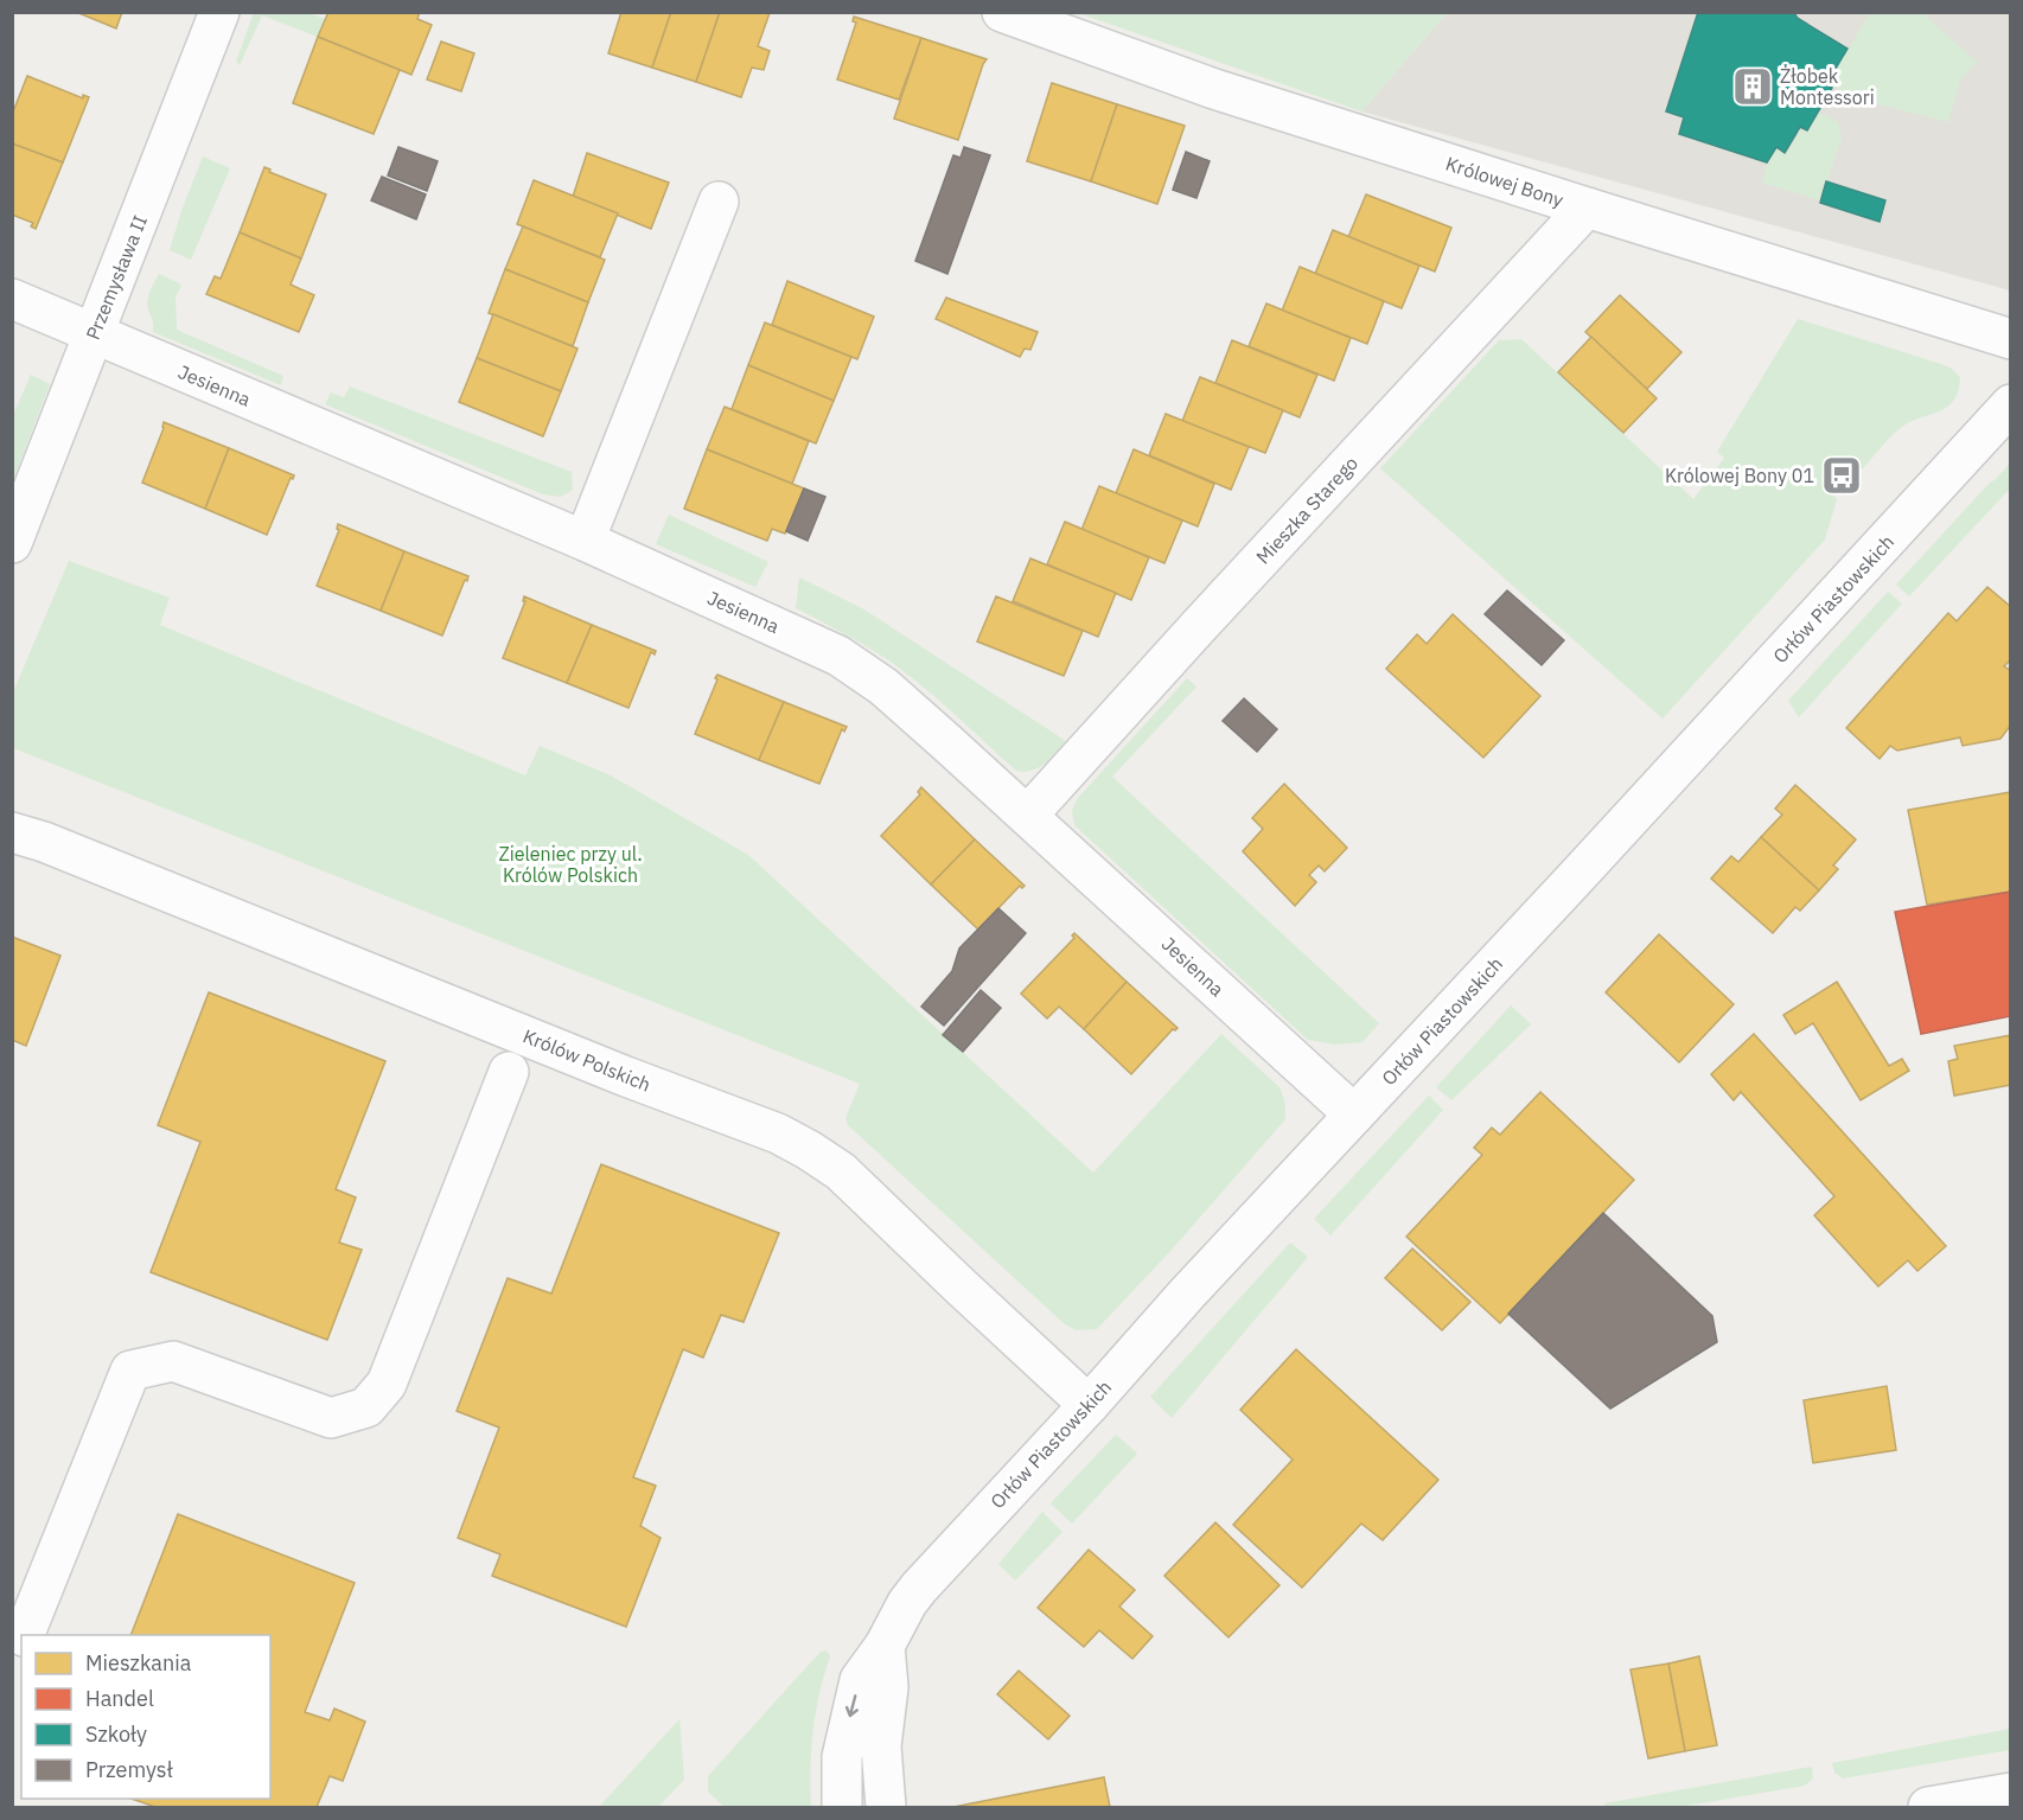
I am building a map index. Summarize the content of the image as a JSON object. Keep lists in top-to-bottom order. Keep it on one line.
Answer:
{"streets":{"street":["Królowej Bony","Przemysława II","Jesienna","Mieszka Starego","Orłów Piastowskich","Królów Polskich"]},"crossings":[["Królowej Bony","Mieszka Starego"],["Przemysława II","Jesienna"],["Jesienna","Mieszka Starego"],["Jesienna","Orłów Piastowskich"],["Orłów Piastowskich","Królów Polskich"]],"parks":["Zieleniec przy ul. Królów Polskich"],"places":{"building":["Żłobek Montessori"],"bus stop":["Królowej Bony 01"]},"legend":["Mieszkania","Handel","Szkoły","Przemysł"]}
